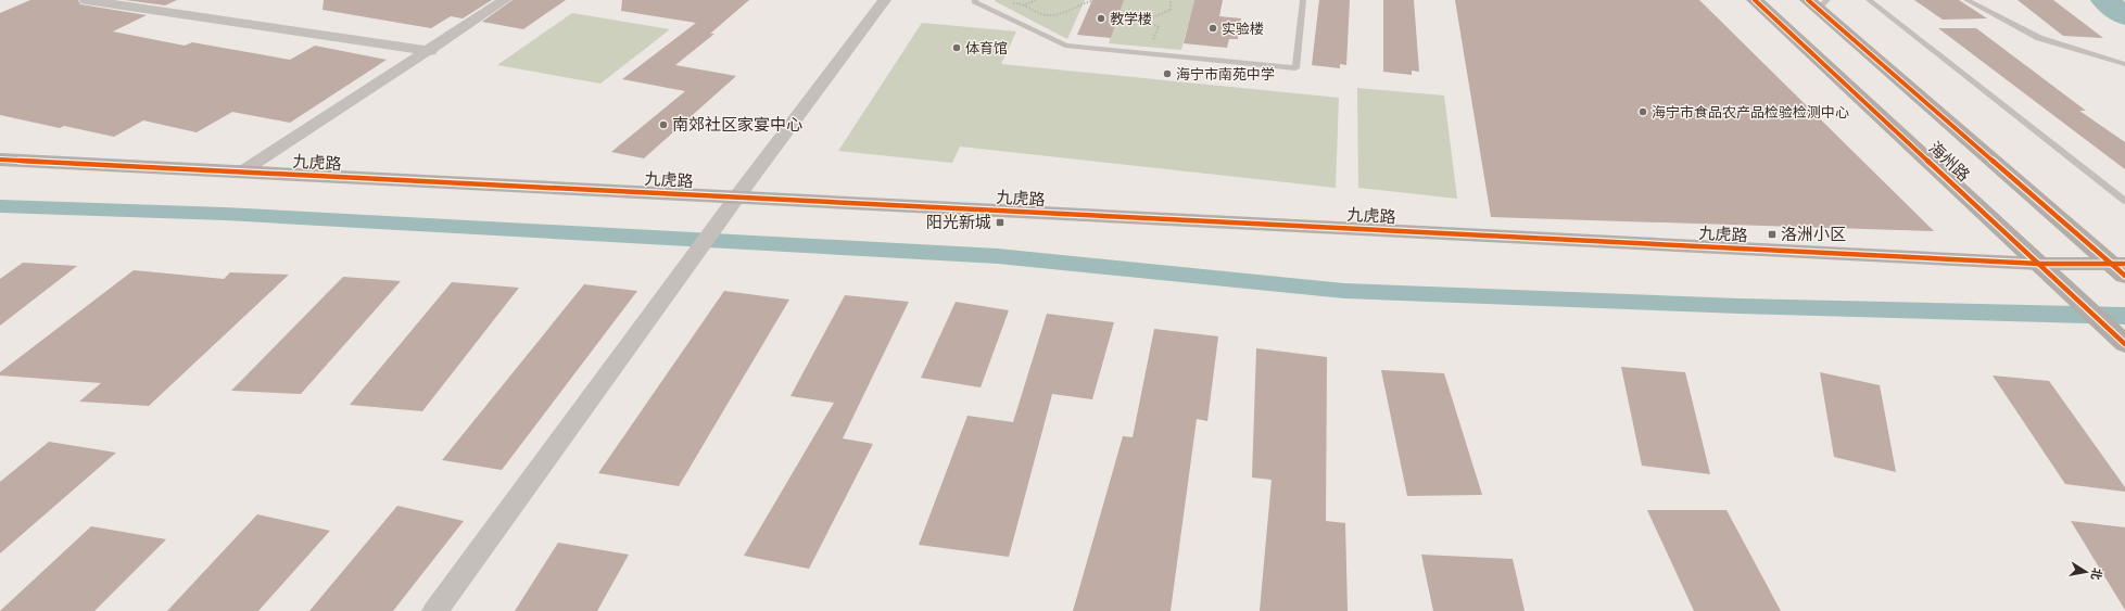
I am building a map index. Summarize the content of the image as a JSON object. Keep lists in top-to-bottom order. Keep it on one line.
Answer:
{"streets":{"main road":["海州路"],"street":["九虎路"]},"crossings":[["海州路","九虎路"]],"places":{"other":["教学楼","实验楼","体育馆","海宁市南苑中学","海宁市食品农产品检验检测中心","南郊社区家宴中心"],"transit":["阳光新城","洛洲小区"]},"north":"right"}
